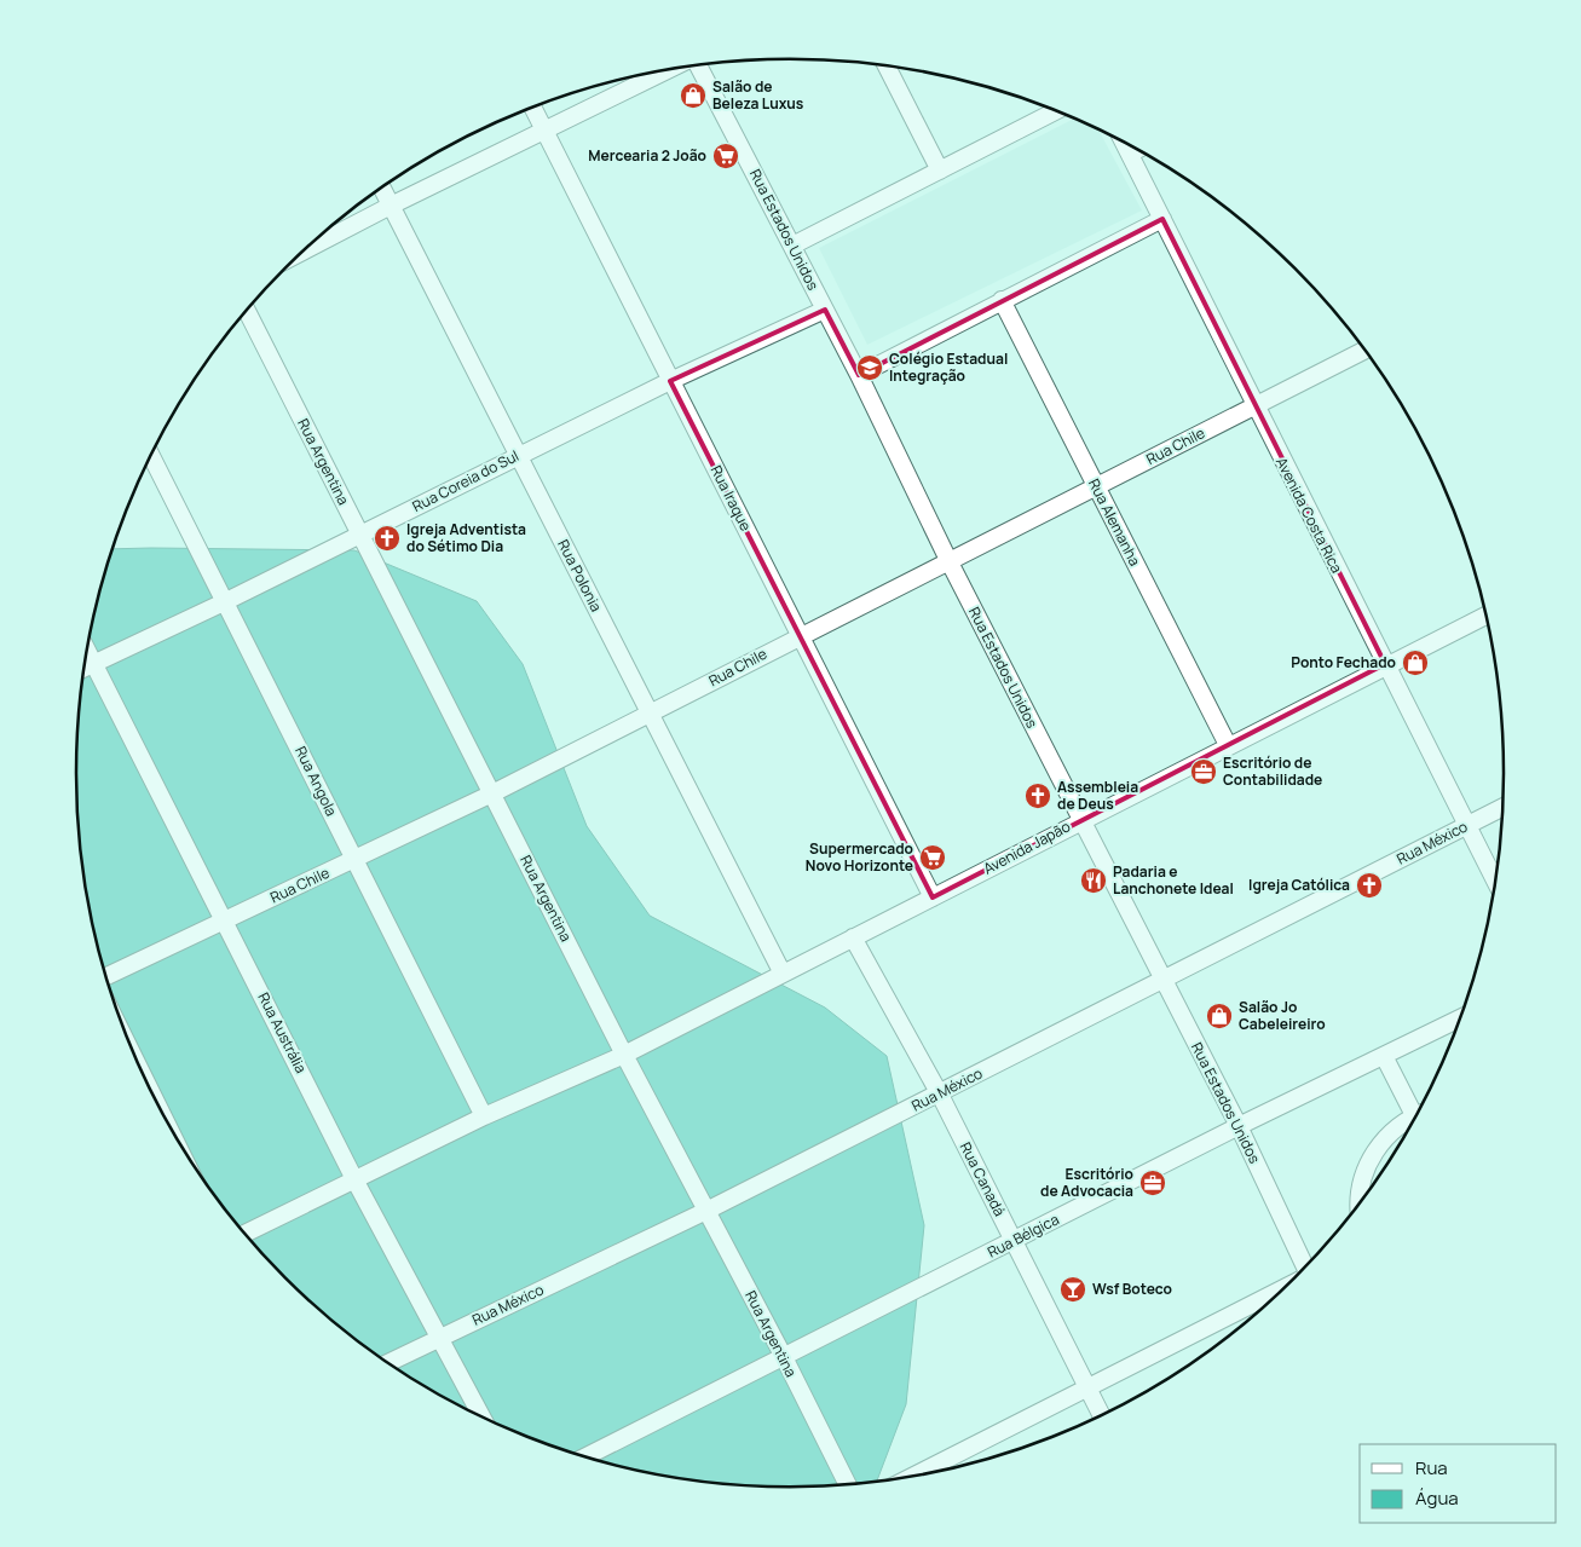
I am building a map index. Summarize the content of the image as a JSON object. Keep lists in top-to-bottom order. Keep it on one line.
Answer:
{"streets":{"street":["Rua Estados Unidos","Rua Chile","Rua Argentina","Rua Coreia do Sul","Rua Iraque","Avenida Costa Rica","Rua Alemanha","Rua Polonia","Rua Angola","Rua México","Avenida Japão","Rua Austrália","Rua Canadá","Rua Bélgica"]},"crossings":[["Rua Estados Unidos","Rua Chile"],["Rua Estados Unidos","Rua Coreia do Sul"],["Rua Estados Unidos","Rua México"],["Rua Estados Unidos","Avenida Japão"],["Rua Estados Unidos","Rua Bélgica"],["Rua Chile","Rua Argentina"],["Rua Chile","Rua Iraque"],["Rua Chile","Avenida Costa Rica"],["Rua Chile","Rua Alemanha"],["Rua Chile","Rua Polonia"],["Rua Chile","Rua Angola"],["Rua Chile","Rua Austrália"],["Rua Argentina","Rua Coreia do Sul"],["Rua Argentina","Rua México"],["Rua Argentina","Avenida Japão"],["Rua Argentina","Rua Bélgica"],["Rua Coreia do Sul","Rua Iraque"],["Rua Coreia do Sul","Rua Polonia"],["Rua Coreia do Sul","Rua Angola"],["Rua Coreia do Sul","Rua Austrália"],["Rua Iraque","Avenida Japão"],["Avenida Costa Rica","Rua México"],["Avenida Costa Rica","Avenida Japão"],["Rua Alemanha","Avenida Japão"],["Rua Polonia","Avenida Japão"],["Rua Angola","Avenida Japão"],["Rua México","Rua Austrália"],["Rua México","Rua Canadá"],["Avenida Japão","Rua Austrália"],["Avenida Japão","Rua Canadá"],["Rua Canadá","Rua Bélgica"]],"places":{"shop":["Salão de Beleza Luxus","Ponto Fechado","Salão Jo Cabeleireiro"],"supermarket":["Mercearia 2 João","Supermercado Novo Horizonte"],"school or university":["Colégio Estadual Integração"],"church":["Igreja Adventista do Sétimo Dia","Assembleia de Deus","Igreja Católica"],"office":["Escritório de Contabilidade","Escritório de Advocacia"],"restaurant":["Padaria e Lanchonete Ideal"],"bar":["Wsf Boteco"]},"legend":["Rua","Água"]}
